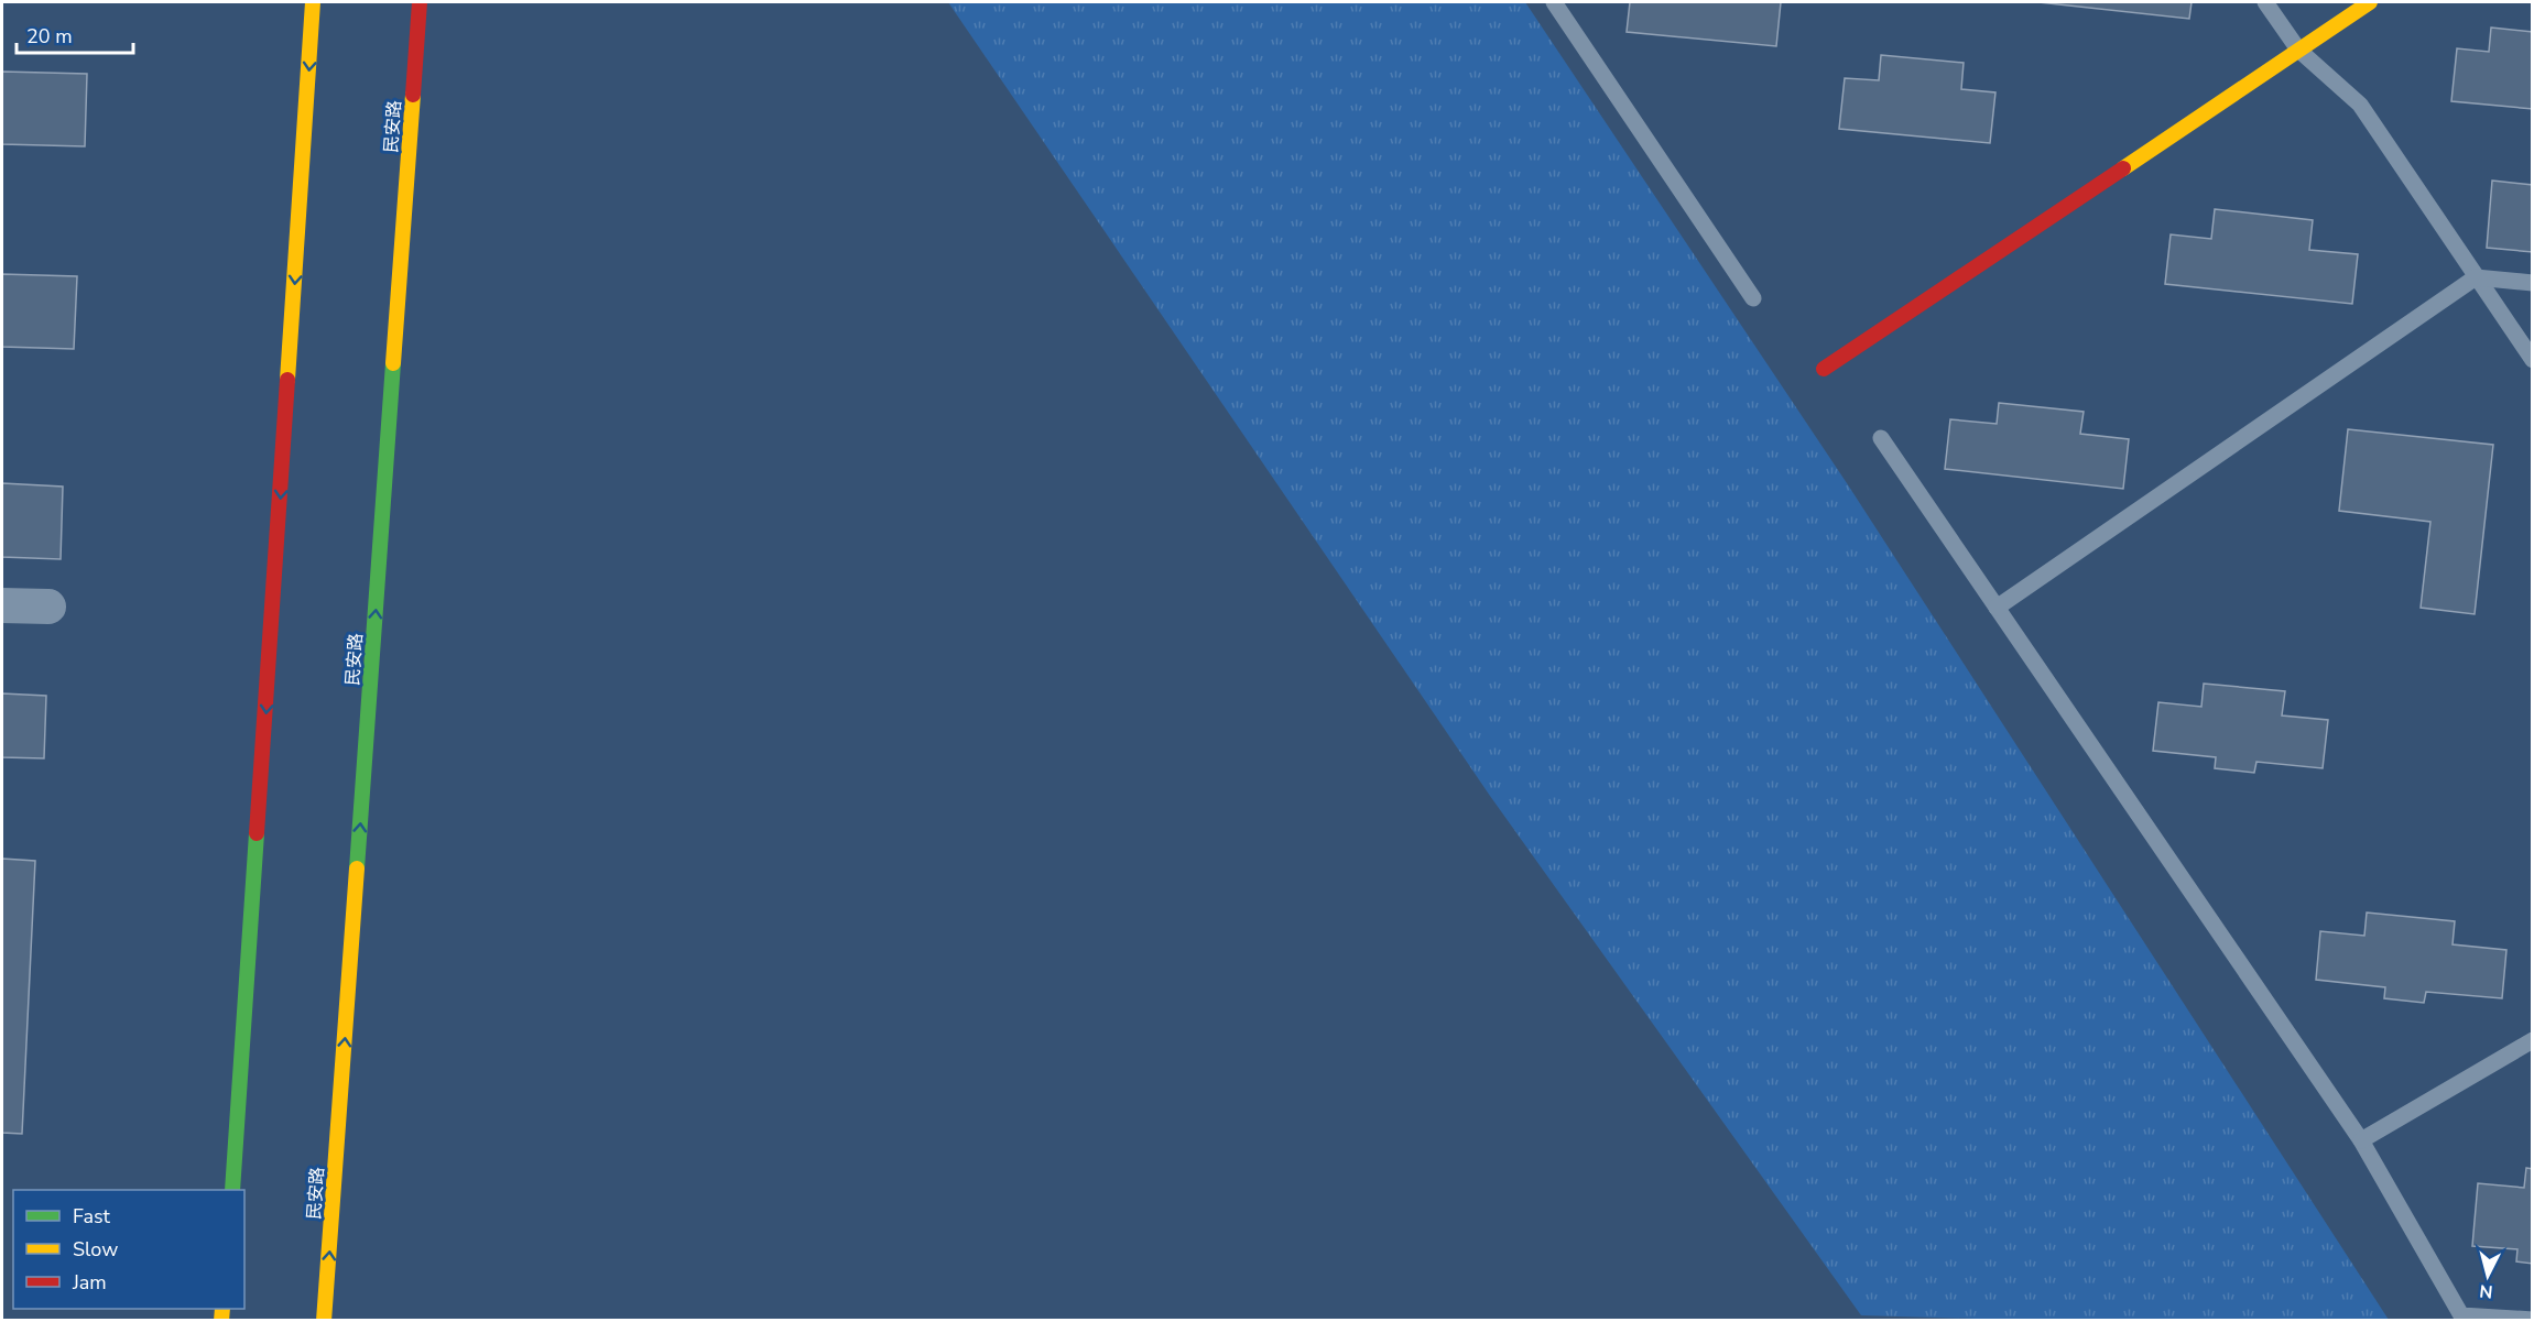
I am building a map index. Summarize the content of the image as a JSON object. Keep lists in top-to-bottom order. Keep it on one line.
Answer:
{"streets":{"main road":["民安路"]},"legend":["Fast","Slow","Jam"],"scale_bar":"20 m","north":"bottom"}
